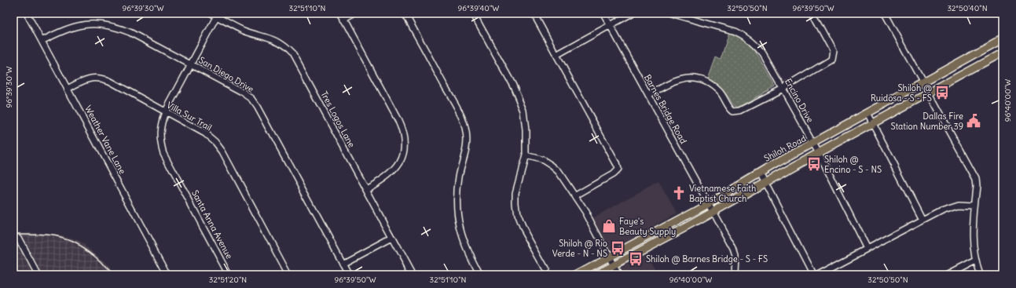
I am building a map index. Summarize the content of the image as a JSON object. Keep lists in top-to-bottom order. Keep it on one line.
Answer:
{"streets":{"main road":["Shiloh Road"],"street":["San Diego Drive","Encino Drive","Barnes Bridge Road","Villa Sur Trail","Tres Logos Lane","Weather Vane Lane","Santa Anna Avenue"]},"crossings":[["San Diego Drive","Weather Vane Lane"],["San Diego Drive","Santa Anna Avenue"],["Encino Drive","Shiloh Road"],["Barnes Bridge Road","Shiloh Road"],["Villa Sur Trail","Weather Vane Lane"],["Villa Sur Trail","Santa Anna Avenue"],["Tres Logos Lane","Santa Anna Avenue"]],"places":{"bus stop":["Shiloh @ Ruidosa - S - FS","Shiloh @ Encino - S - NS","Shiloh @ Rio Verde - N - NS","Shiloh @ Barnes Bridge - S - FS"],"public building":["Dallas Fire Station Number 39"],"church":["Vietnamese Faith Baptist Church"],"shop":["Faye's Beauty Supply"]},"coordinates":["96°39'30\"W","32°51'10\"N","96°39'40\"W","32°50'50\"N","96°39'50\"W","32°50'40\"N","96°40'00\"W","32°51'20\"N"]}
